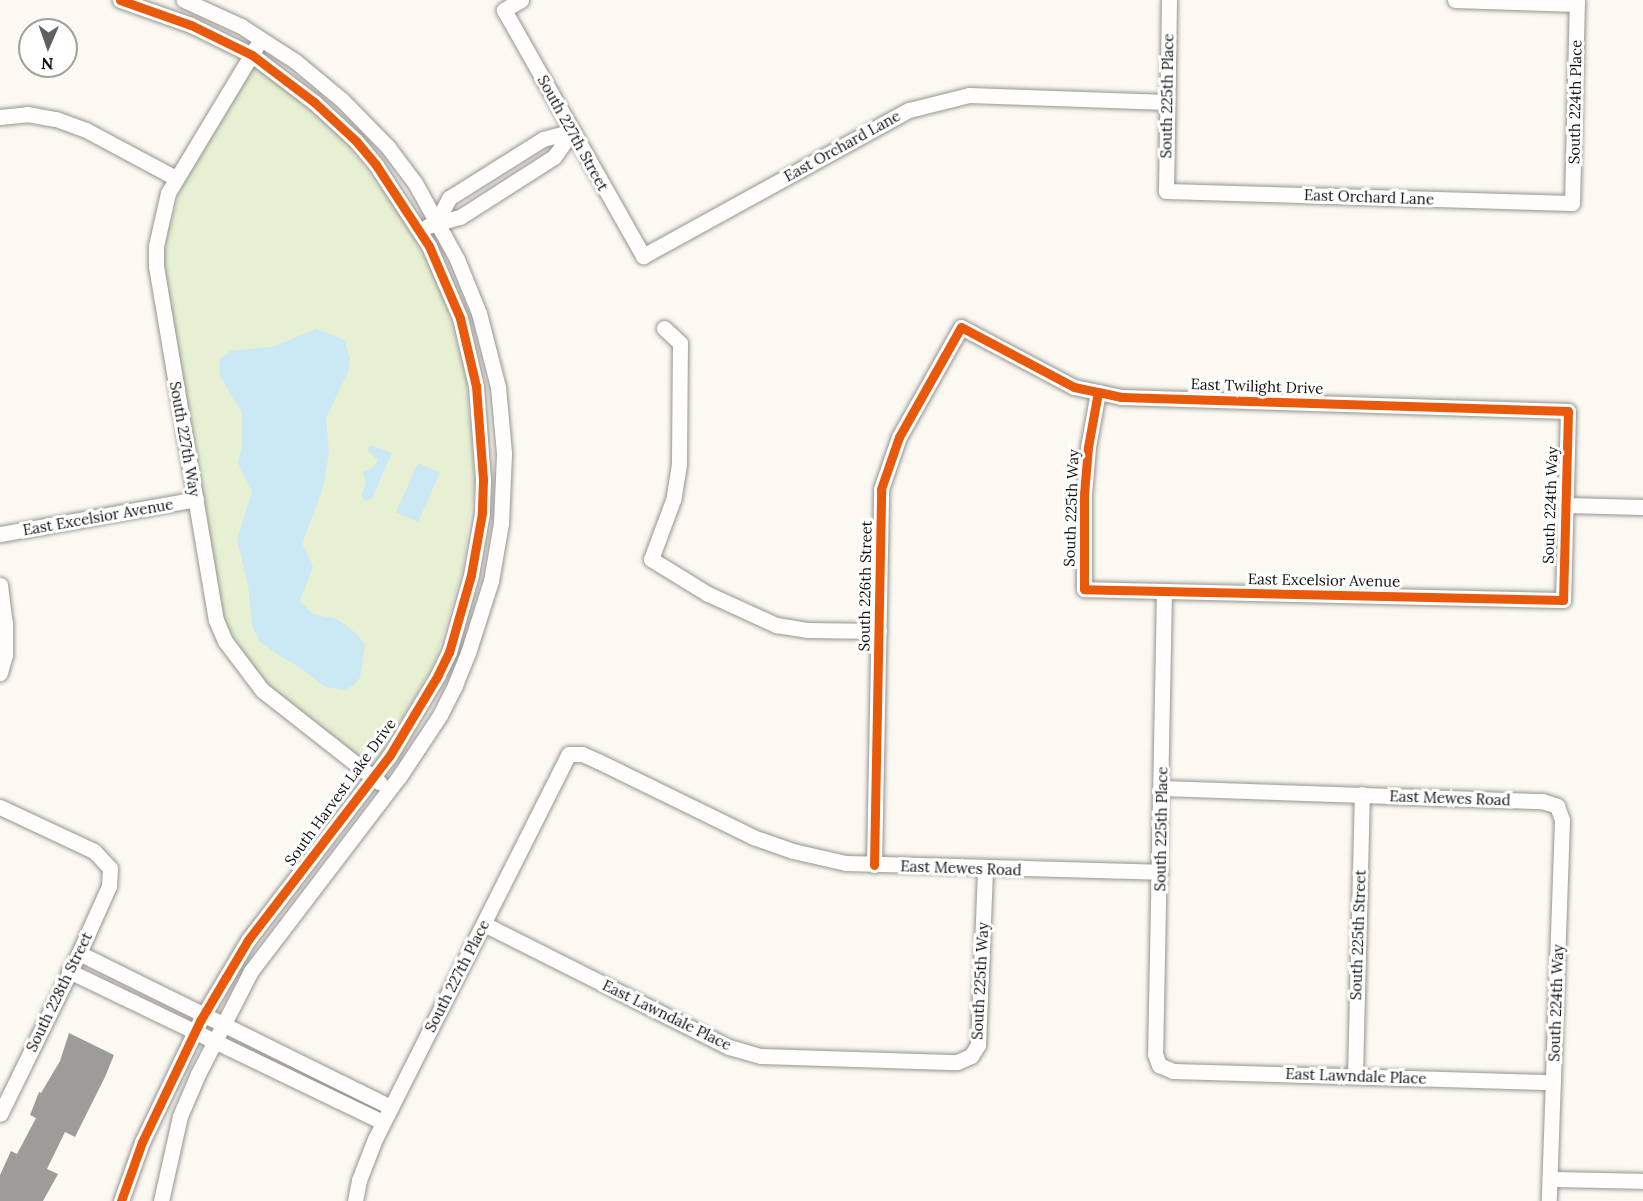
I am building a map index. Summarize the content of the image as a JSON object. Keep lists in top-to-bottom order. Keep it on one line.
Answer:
{"streets":{"street":["South 225th Place","South 224th Place","South 227th Street","East Orchard Lane","East Twilight Drive","South 227th Way","South 224th Way","South 225th Way","East Excelsior Avenue","South 226th Street","South Harvest Lake Drive","East Mewes Road","South 225th Street","South 227th Place","South 228th Street","East Lawndale Place"]},"crossings":[["South 225th Place","East Orchard Lane"],["South 225th Place","East Excelsior Avenue"],["South 225th Place","East Mewes Road"],["South 225th Place","East Lawndale Place"],["South 224th Place","East Orchard Lane"],["South 227th Street","East Orchard Lane"],["East Twilight Drive","South 224th Way"],["East Twilight Drive","South 225th Way"],["East Twilight Drive","South 226th Street"],["South 227th Way","East Excelsior Avenue"],["South 227th Way","South Harvest Lake Drive"],["South 224th Way","East Excelsior Avenue"],["South 224th Way","East Mewes Road"],["South 224th Way","East Lawndale Place"],["South 225th Way","East Excelsior Avenue"],["South 225th Way","East Mewes Road"],["South 225th Way","East Lawndale Place"],["South 226th Street","East Mewes Road"],["East Mewes Road","South 225th Street"],["East Mewes Road","South 227th Place"],["South 225th Street","East Lawndale Place"],["South 227th Place","East Lawndale Place"]],"north":"bottom"}
